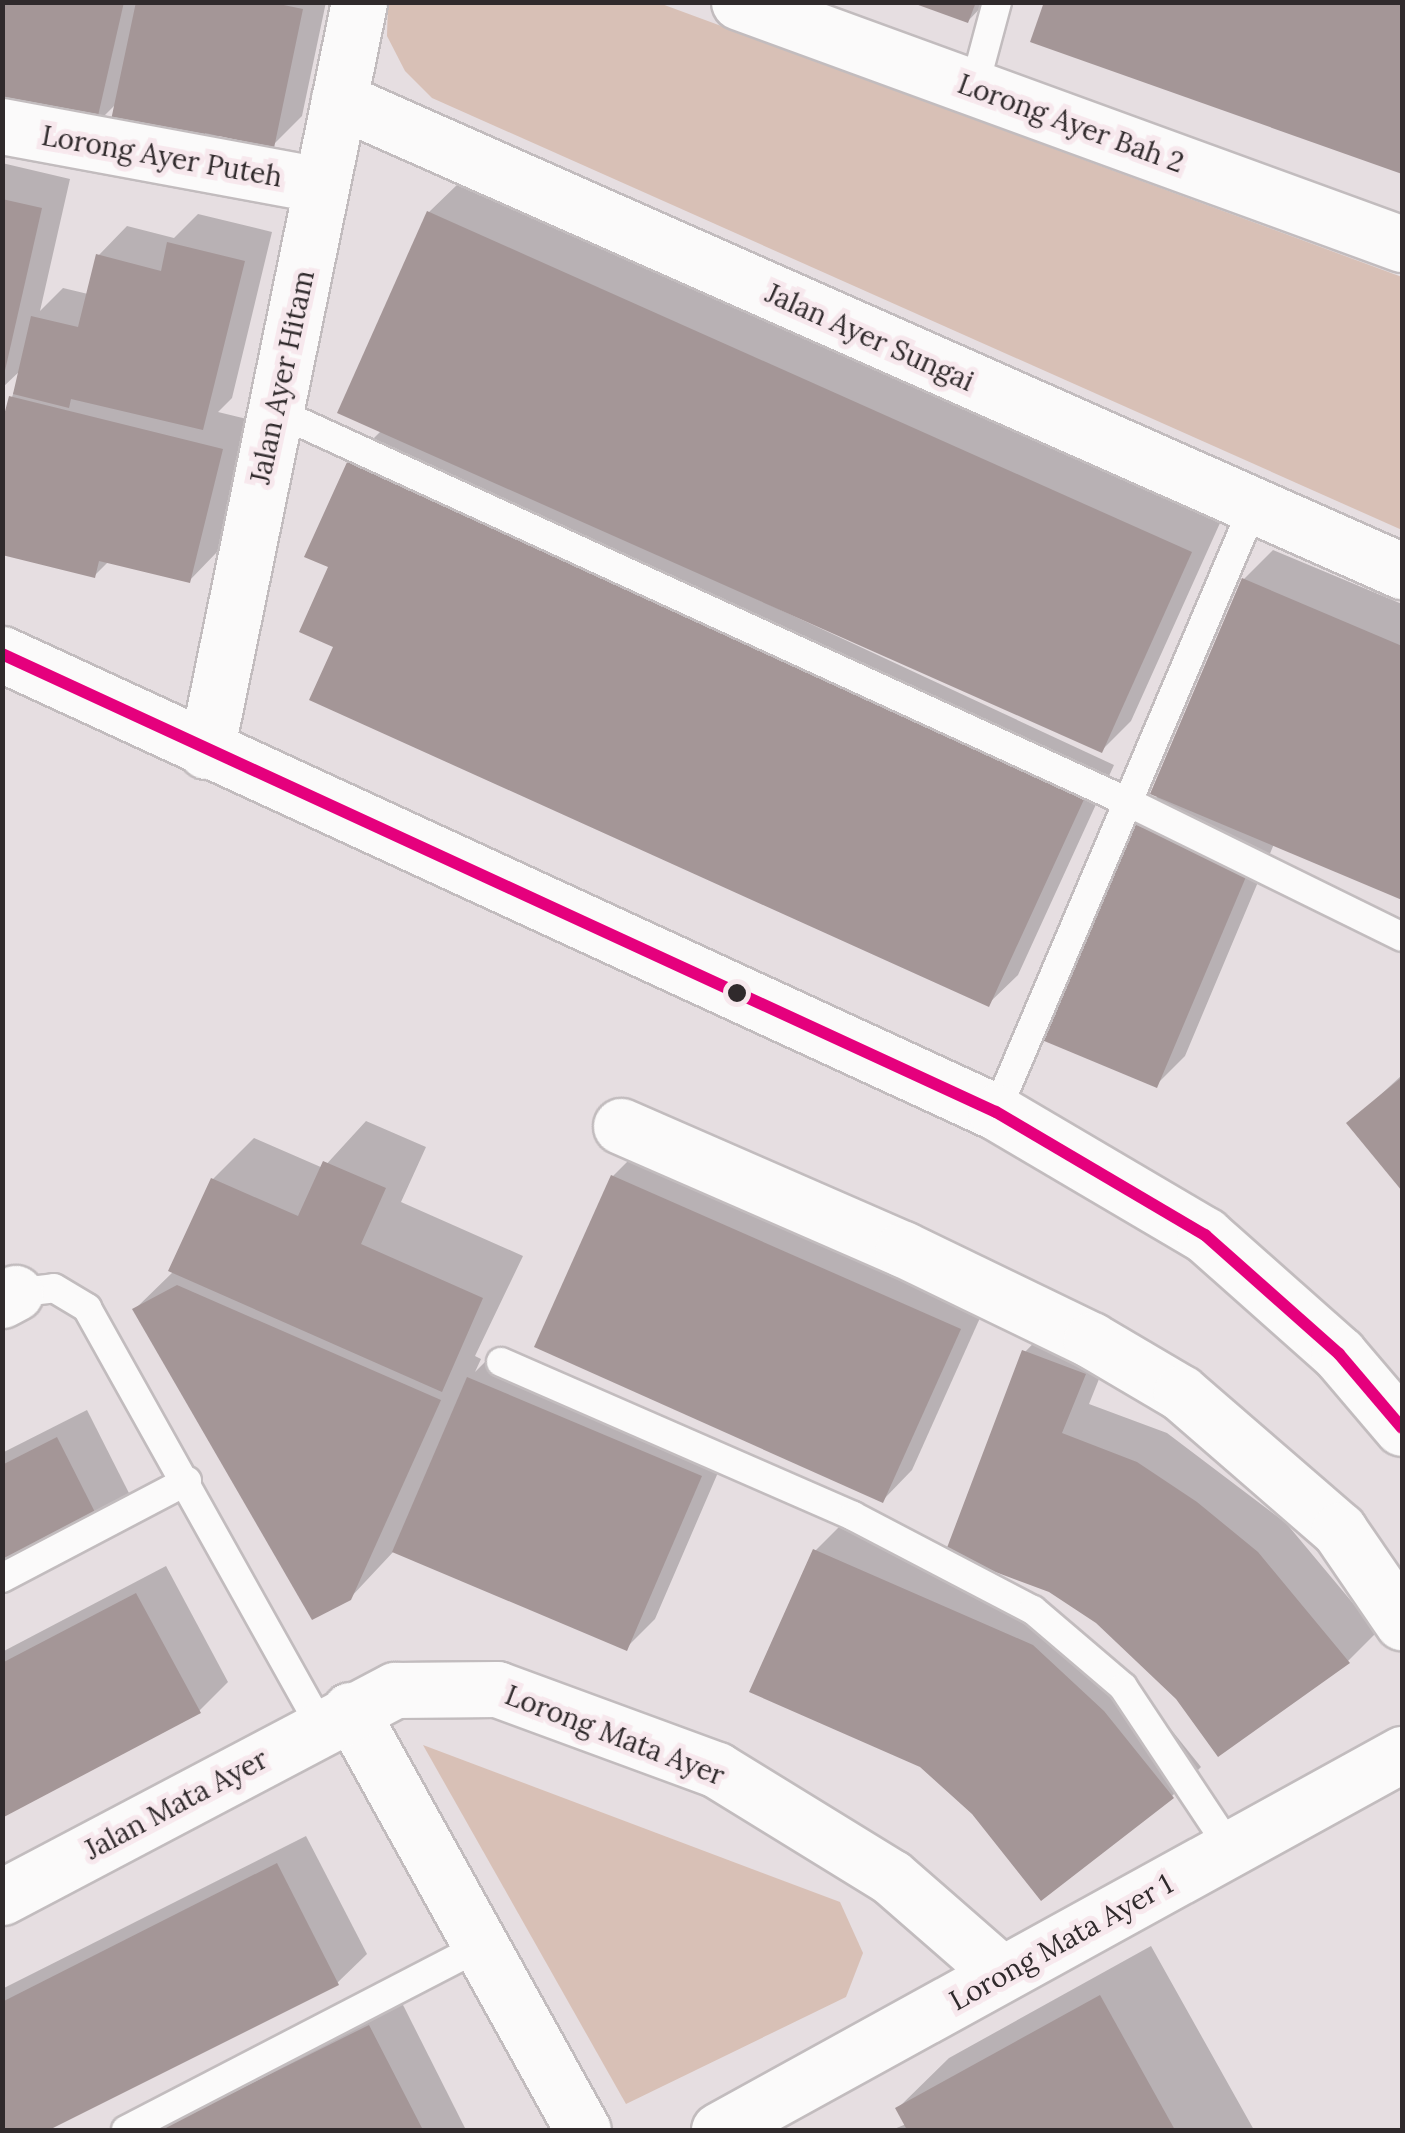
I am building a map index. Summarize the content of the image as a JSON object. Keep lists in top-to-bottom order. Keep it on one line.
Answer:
{"streets":{"street":["Lorong Ayer Bah 2","Lorong Ayer Puteh","Jalan Ayer Sungai","Jalan Ayer Hitam","Lorong Mata Ayer","Jalan Mata Ayer","Lorong Mata Ayer 1"]},"crossings":[["Lorong Ayer Puteh","Jalan Ayer Hitam"],["Jalan Ayer Sungai","Jalan Ayer Hitam"],["Lorong Mata Ayer","Jalan Mata Ayer"],["Lorong Mata Ayer","Lorong Mata Ayer 1"]]}
